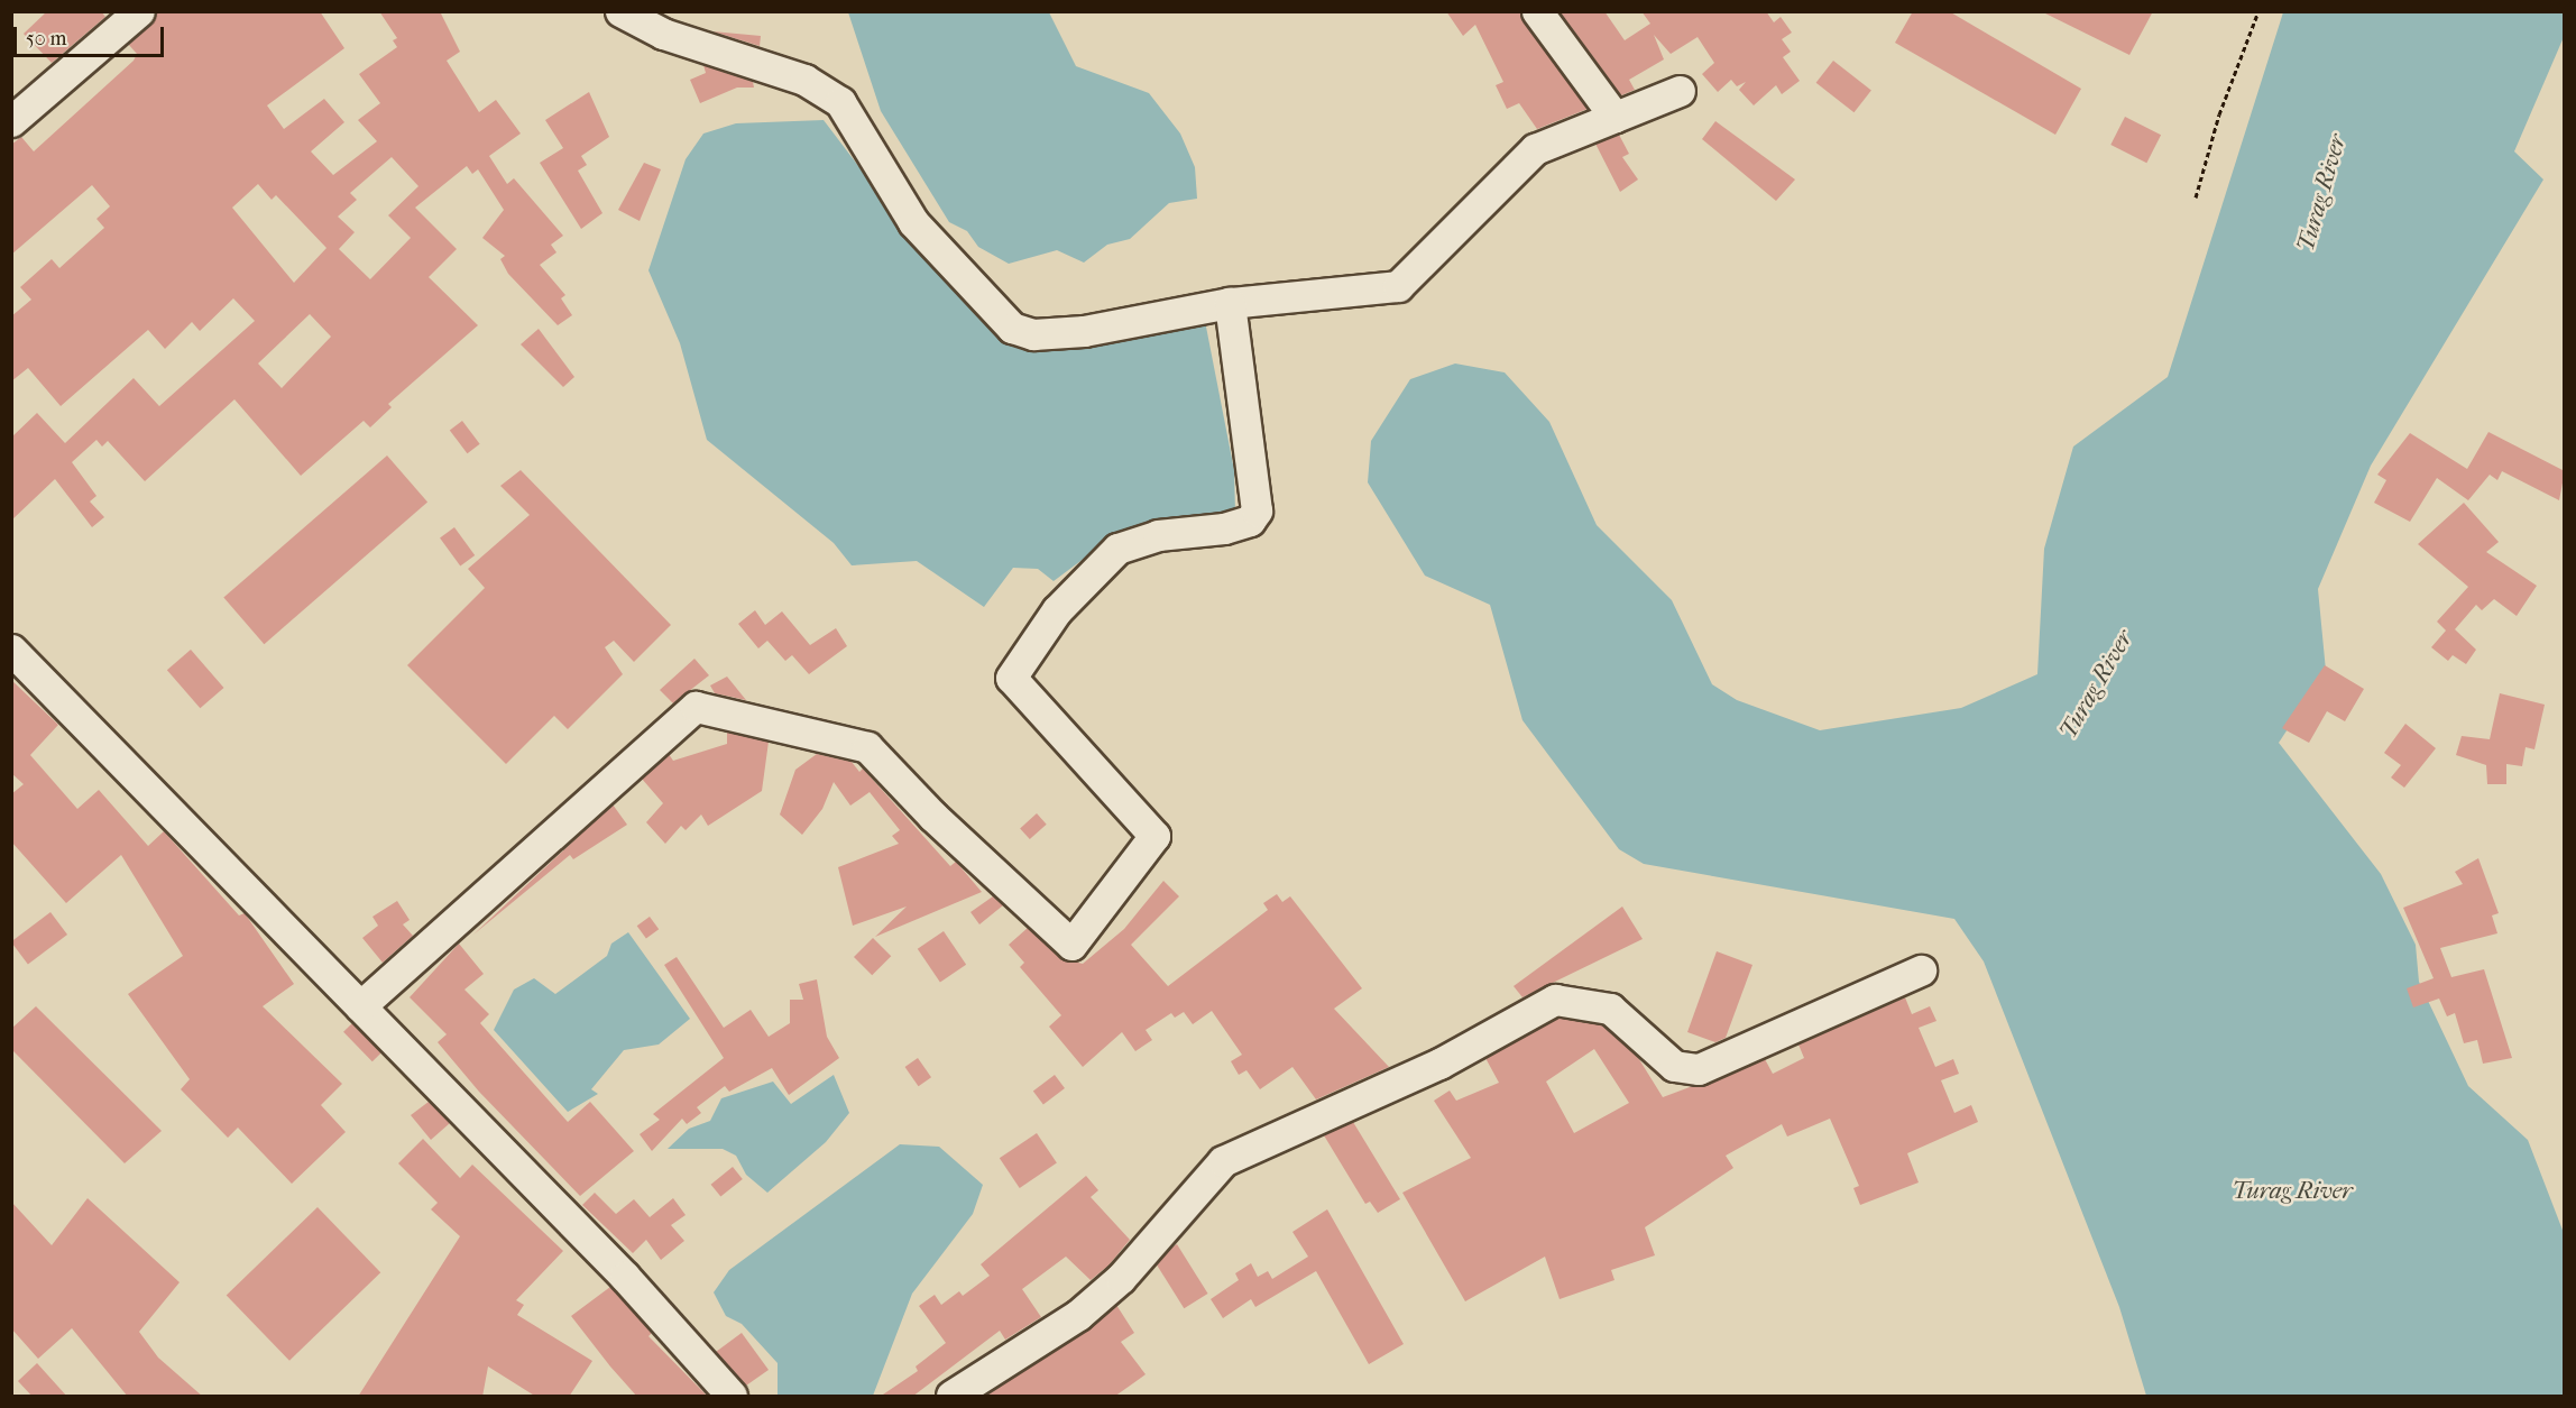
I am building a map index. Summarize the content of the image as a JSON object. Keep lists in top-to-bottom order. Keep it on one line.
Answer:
{"water":["Turag River"],"scale_bar":"50 m"}
